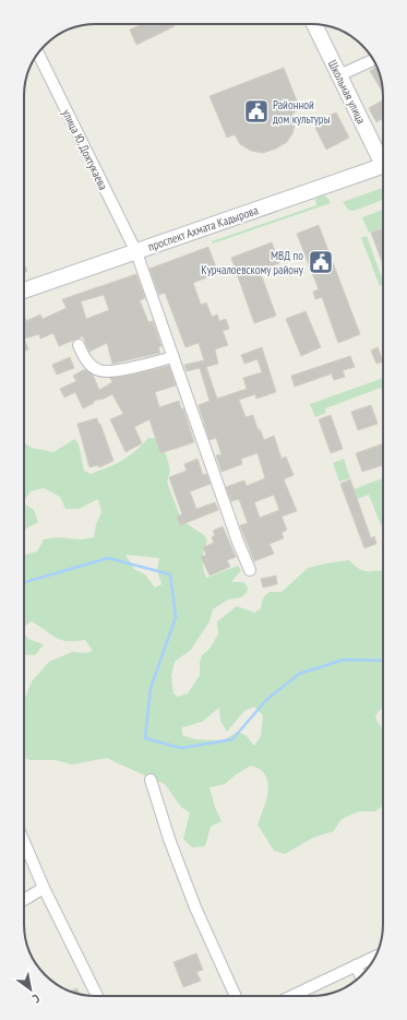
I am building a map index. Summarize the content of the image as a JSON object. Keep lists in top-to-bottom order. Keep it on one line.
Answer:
{"streets":{"main road":["Школьная улица","проспект Ахмата Кадырова"],"street":["улица Ю. Дохтукаева"]},"crossings":[["улица Ю. Дохтукаева","проспект Ахмата Кадырова"]],"places":{"public building":["Районной дом культуры","МВД по Курчалоевскому району"]},"north":"bottom right"}
